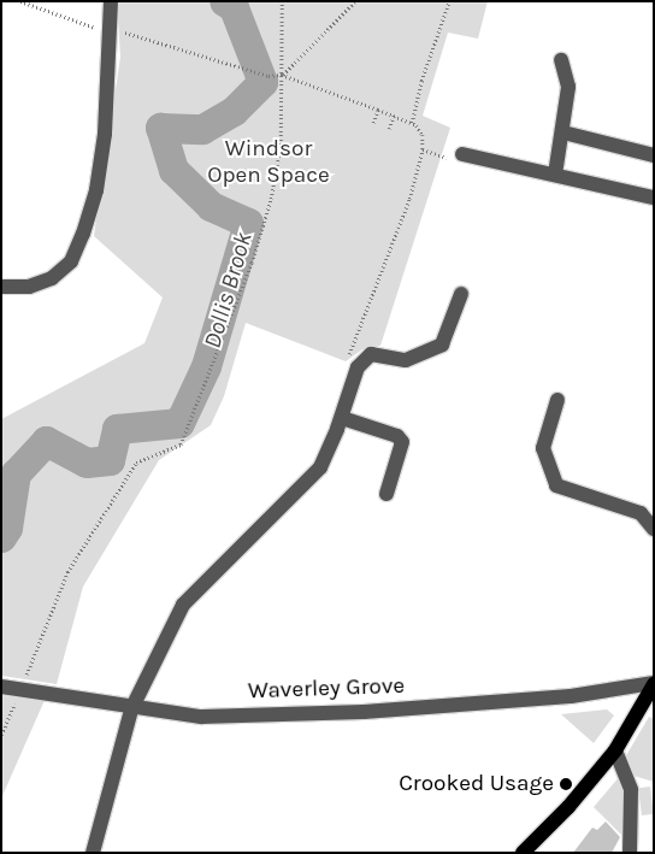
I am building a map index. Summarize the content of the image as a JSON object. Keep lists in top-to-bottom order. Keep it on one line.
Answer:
{"streets":{"street":["Waverley Grove"]},"water":["Dollis Brook"],"parks":["Windsor Open Space"],"places":["Crooked Usage"]}
